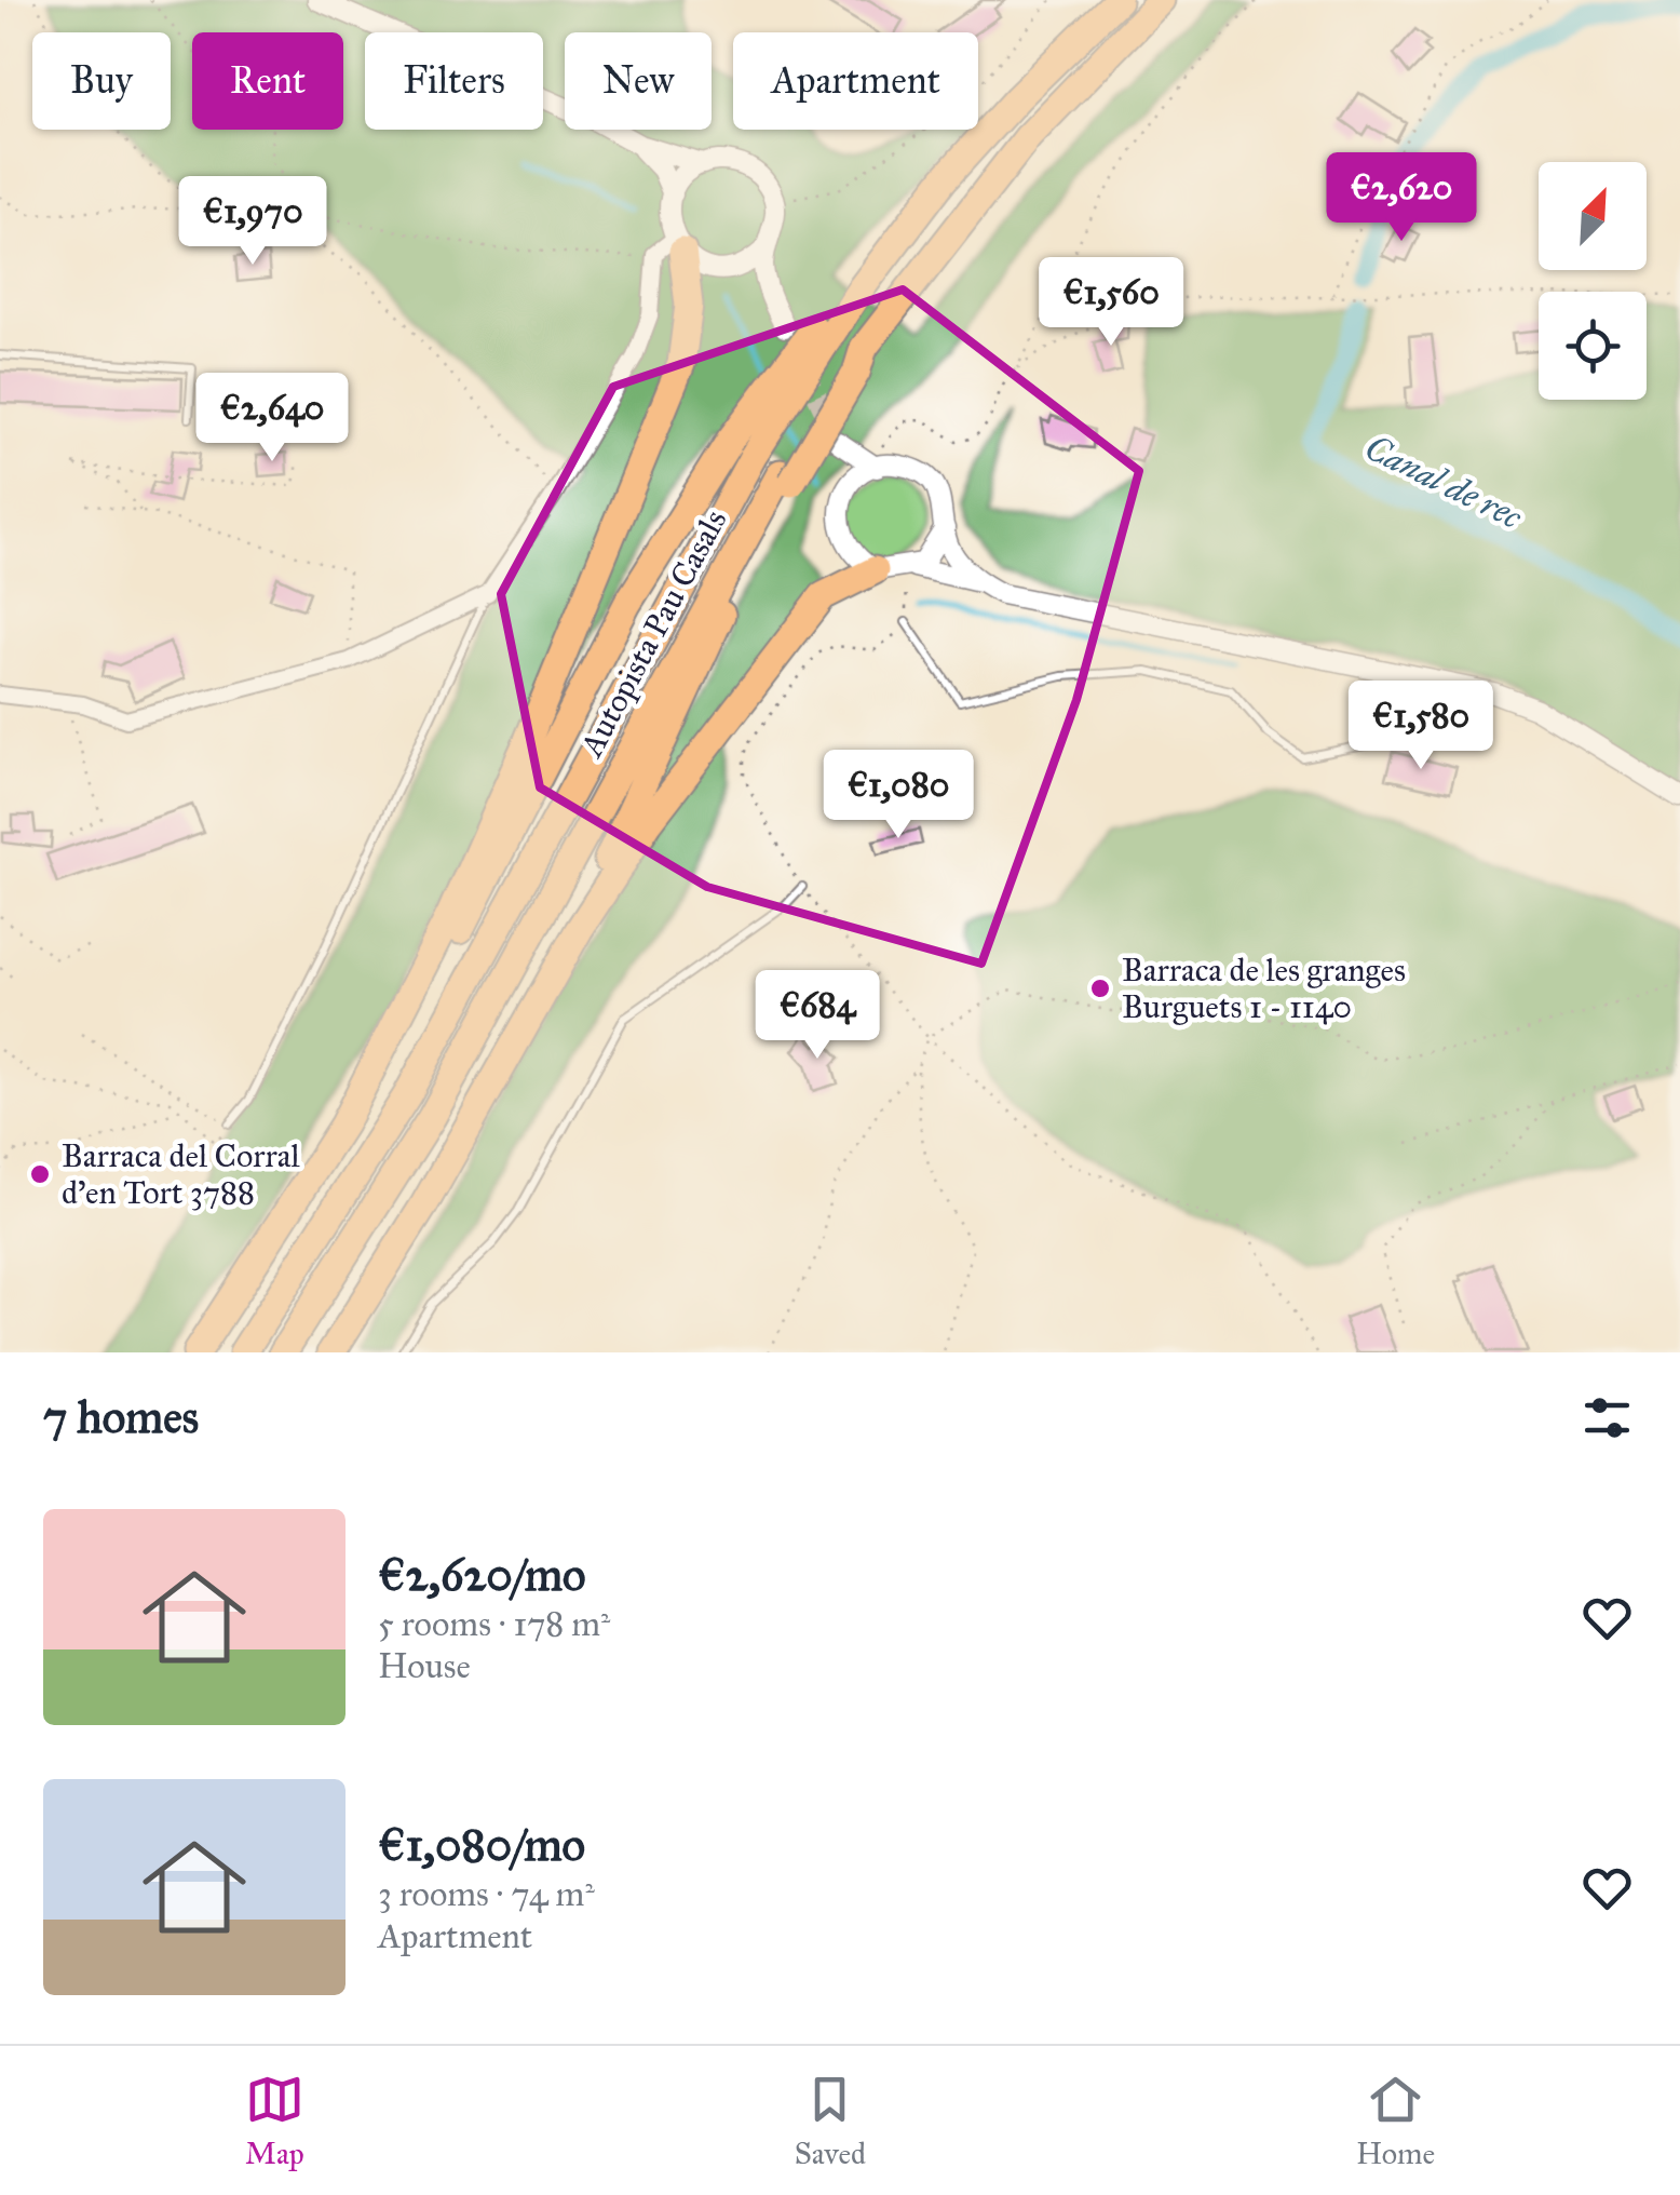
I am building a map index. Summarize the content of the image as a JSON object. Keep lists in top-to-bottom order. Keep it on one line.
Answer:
{"streets":{"highway":["Autopista Pau Casals"]},"water":["Canal de rec"],"places":["Barraca de les granges Burguets 1 - 1140","Barraca del Corral d’en Tort 3788"],"north":"top right","page":{"chip":["Buy","Rent","Filters","New","Apartment"],"price":["€2,620","€1,970","€1,560","€2,640","€1,580","€1,080","€684"],"heading":"7 homes","list":[{"name":"€2,620/mo","note":"5 rooms · 178 m² · House"},{"name":"€1,080/mo","note":"3 rooms · 74 m² · Apartment"}],"tabs":["Map","Saved","Home"]}}
